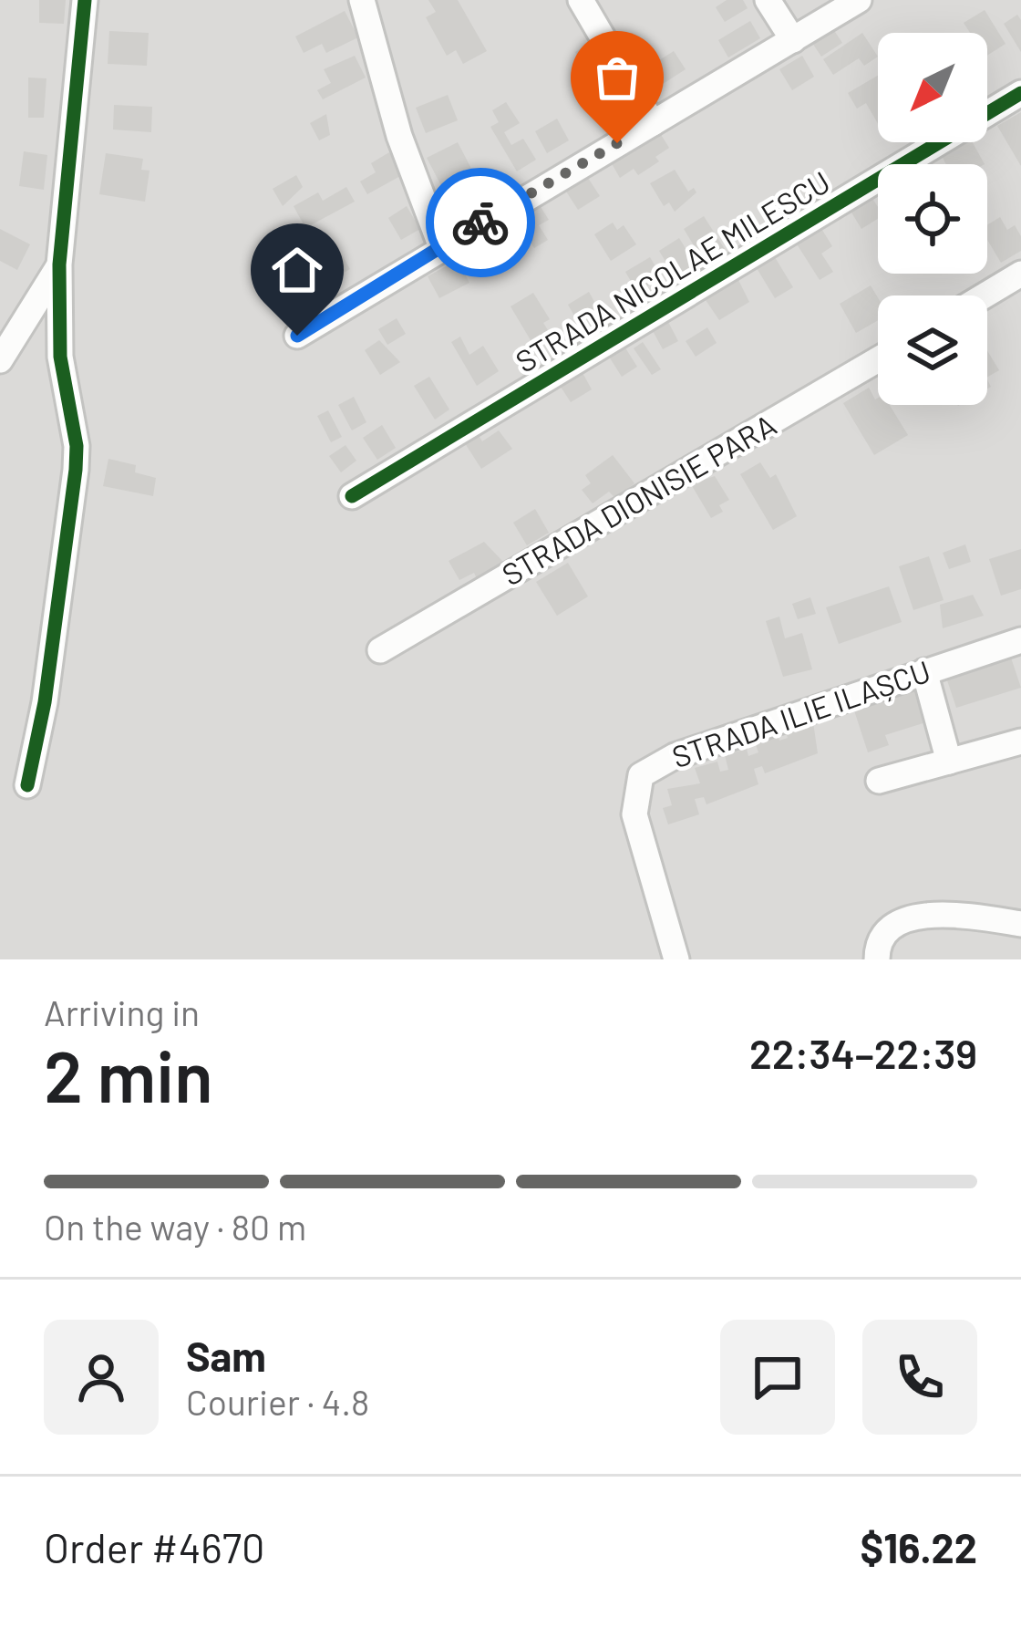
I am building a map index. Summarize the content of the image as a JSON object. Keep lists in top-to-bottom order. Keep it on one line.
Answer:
{"streets":{"street":["STRADA NICOLAE MILESCU","STRADA DIONISIE PARA","STRADA ILIE ILAȘCU"]},"north":"bottom left","page":{"heading":["2 min","Arriving in","22:34–22:39"],"panel":["Sam","Courier · 4.8","Order #4670","$16.22"],"bar":"On the way · 80 m"}}
